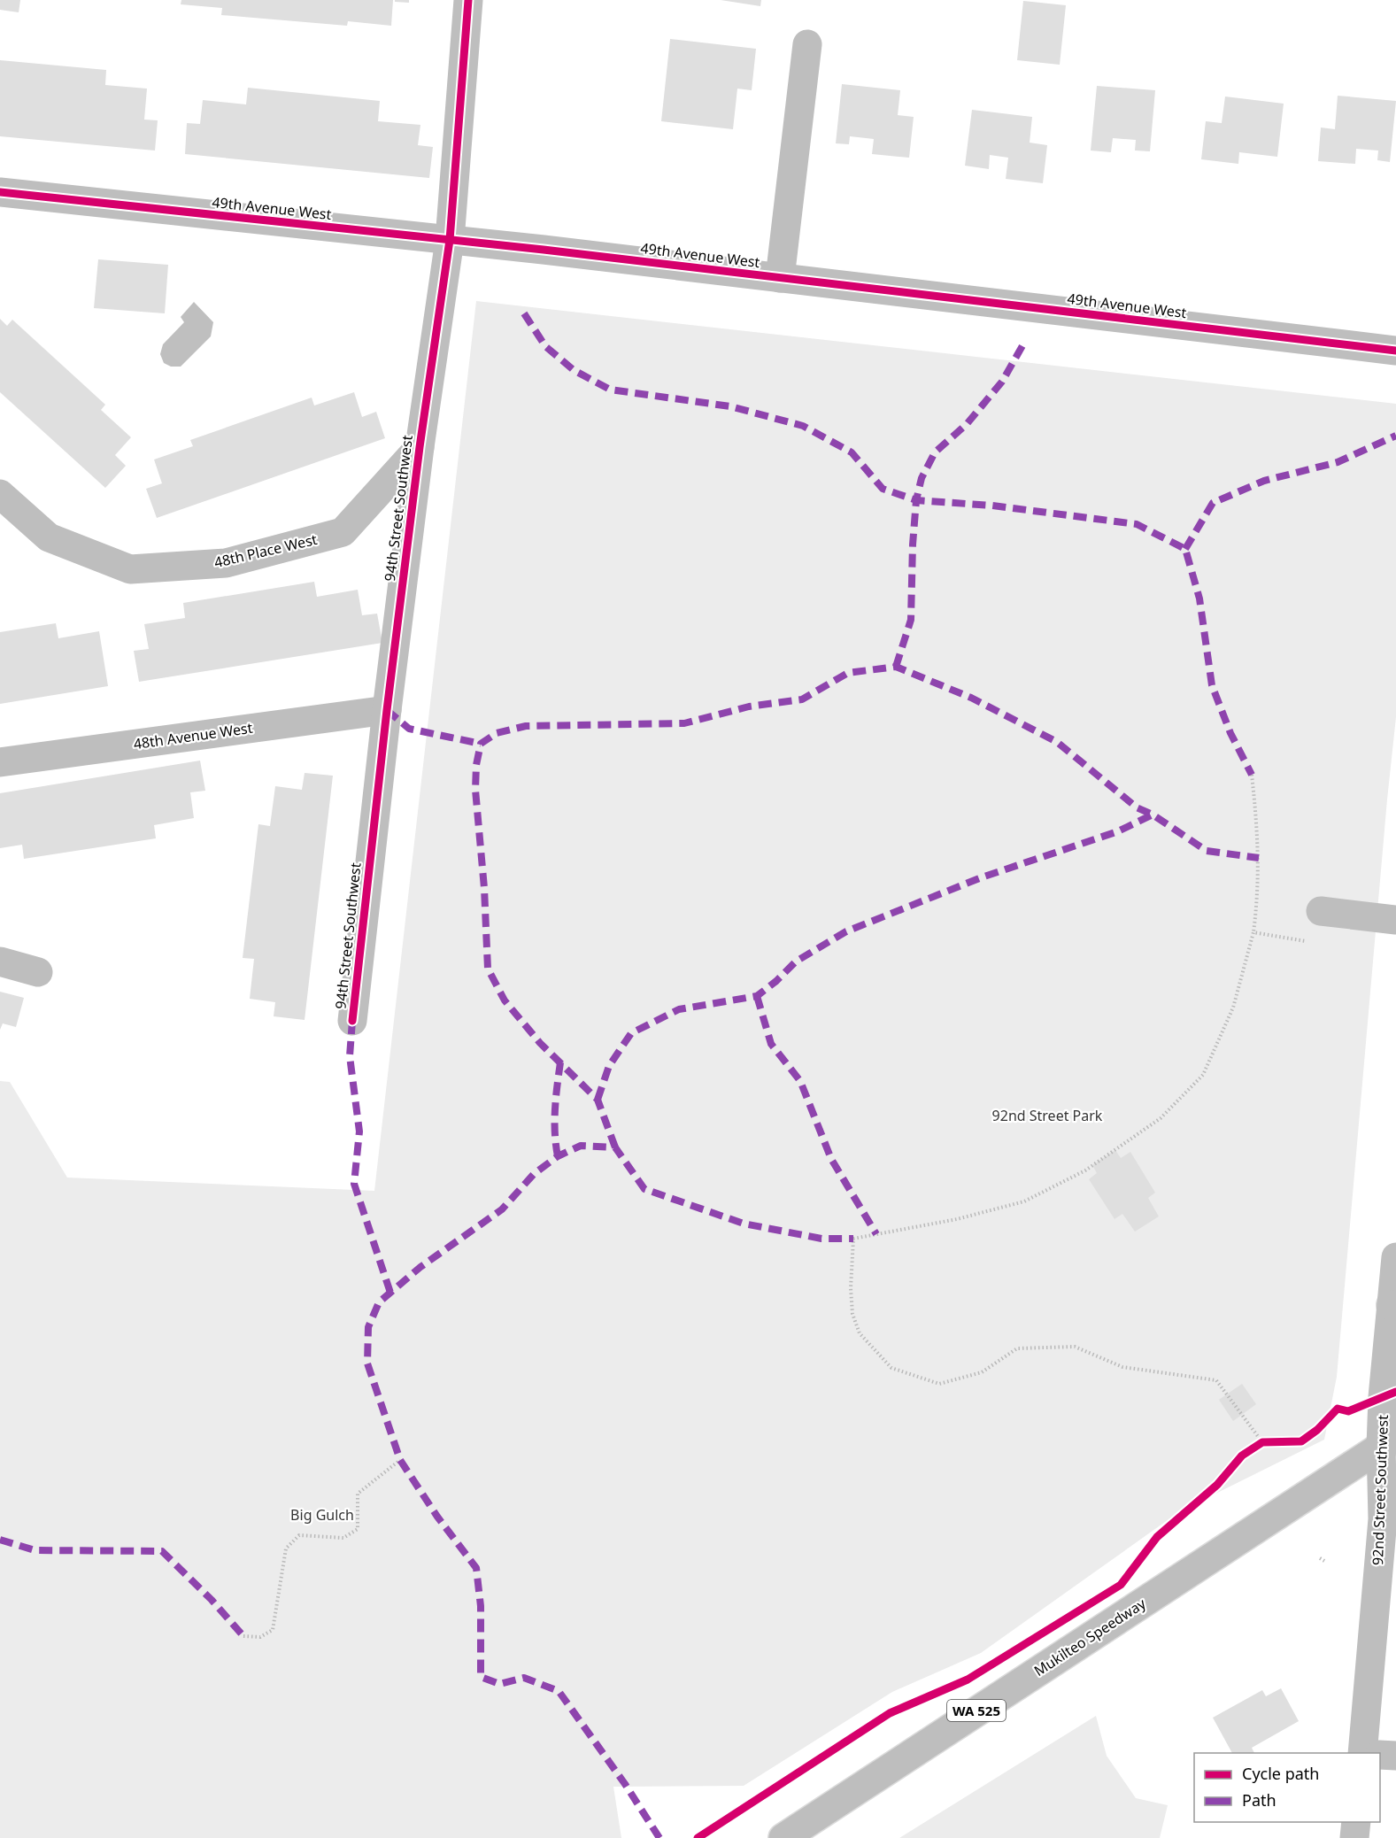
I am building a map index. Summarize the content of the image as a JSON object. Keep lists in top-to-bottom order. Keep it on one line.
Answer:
{"streets":{"street":["49th Avenue West","94th Street Southwest","48th Place West","48th Avenue West","92nd Street Southwest","Mukilteo Speedway","WA 525"]},"crossings":[["49th Avenue West","94th Street Southwest"],["94th Street Southwest","48th Place West"],["94th Street Southwest","48th Avenue West"],["92nd Street Southwest","Mukilteo Speedway"]],"parks":["92nd Street Park","Big Gulch"],"legend":["Cycle path","Path"]}
